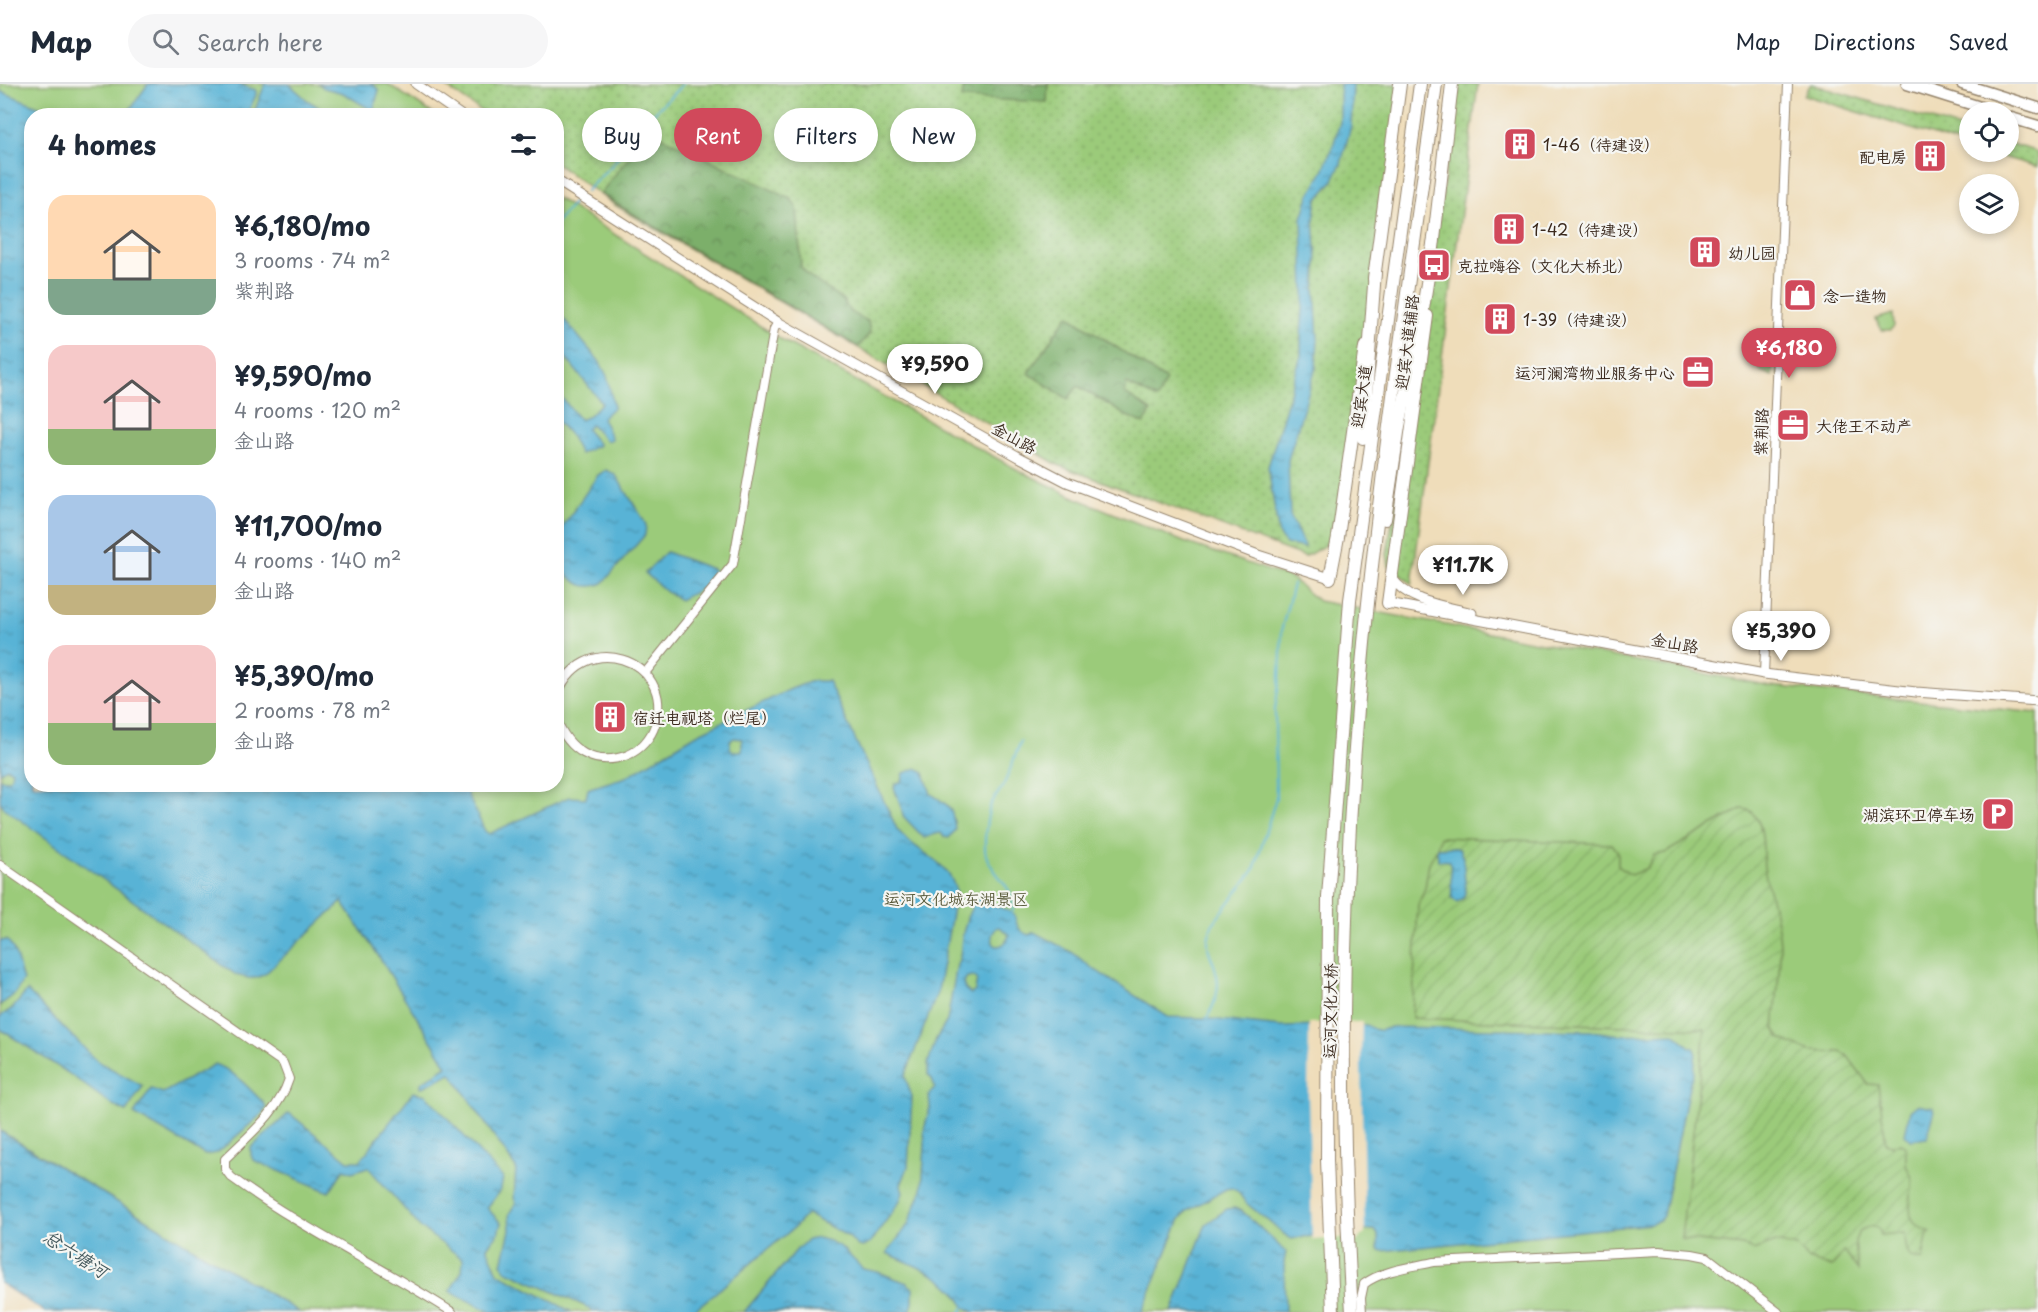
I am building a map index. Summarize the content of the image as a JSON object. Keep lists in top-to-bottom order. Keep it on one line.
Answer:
{"streets":{"main road":["迎宾大道辅路","迎宾大道","运河文化大桥"],"street":["紫荆路","金山路"]},"crossings":[["迎宾大道辅路","金山路"],["迎宾大道","运河文化大桥"],["紫荆路","金山路"]],"water":["总六塘河"],"parks":["运河文化城东湖景区"],"places":{"building":["1-46（待建设）","配电房","1-42（待建设）","幼儿园","1-39（待建设）","宿迁电视塔（烂尾）"],"bus stop":["克拉嗨谷（文化大桥北）"],"shop":["念一造物"],"office":["运河澜湾物业服务中心","大佬王不动产"],"parking":["湖滨环卫停车场"]},"page":{"header":"Map","search":"Search here","nav":["Map","Directions","Saved"],"chip":["Buy","Rent","Filters","New"],"heading":"4 homes","list":[{"name":"¥6,180/mo","note":"3 rooms · 74 m² · 紫荆路"},{"name":"¥9,590/mo","note":"4 rooms · 120 m² · 金山路"},{"name":"¥11,700/mo","note":"4 rooms · 140 m² · 金山路"},{"name":"¥5,390/mo","note":"2 rooms · 78 m² · 金山路"}],"price":["¥6,180","¥9,590","¥11.7K","¥5,390"]}}
